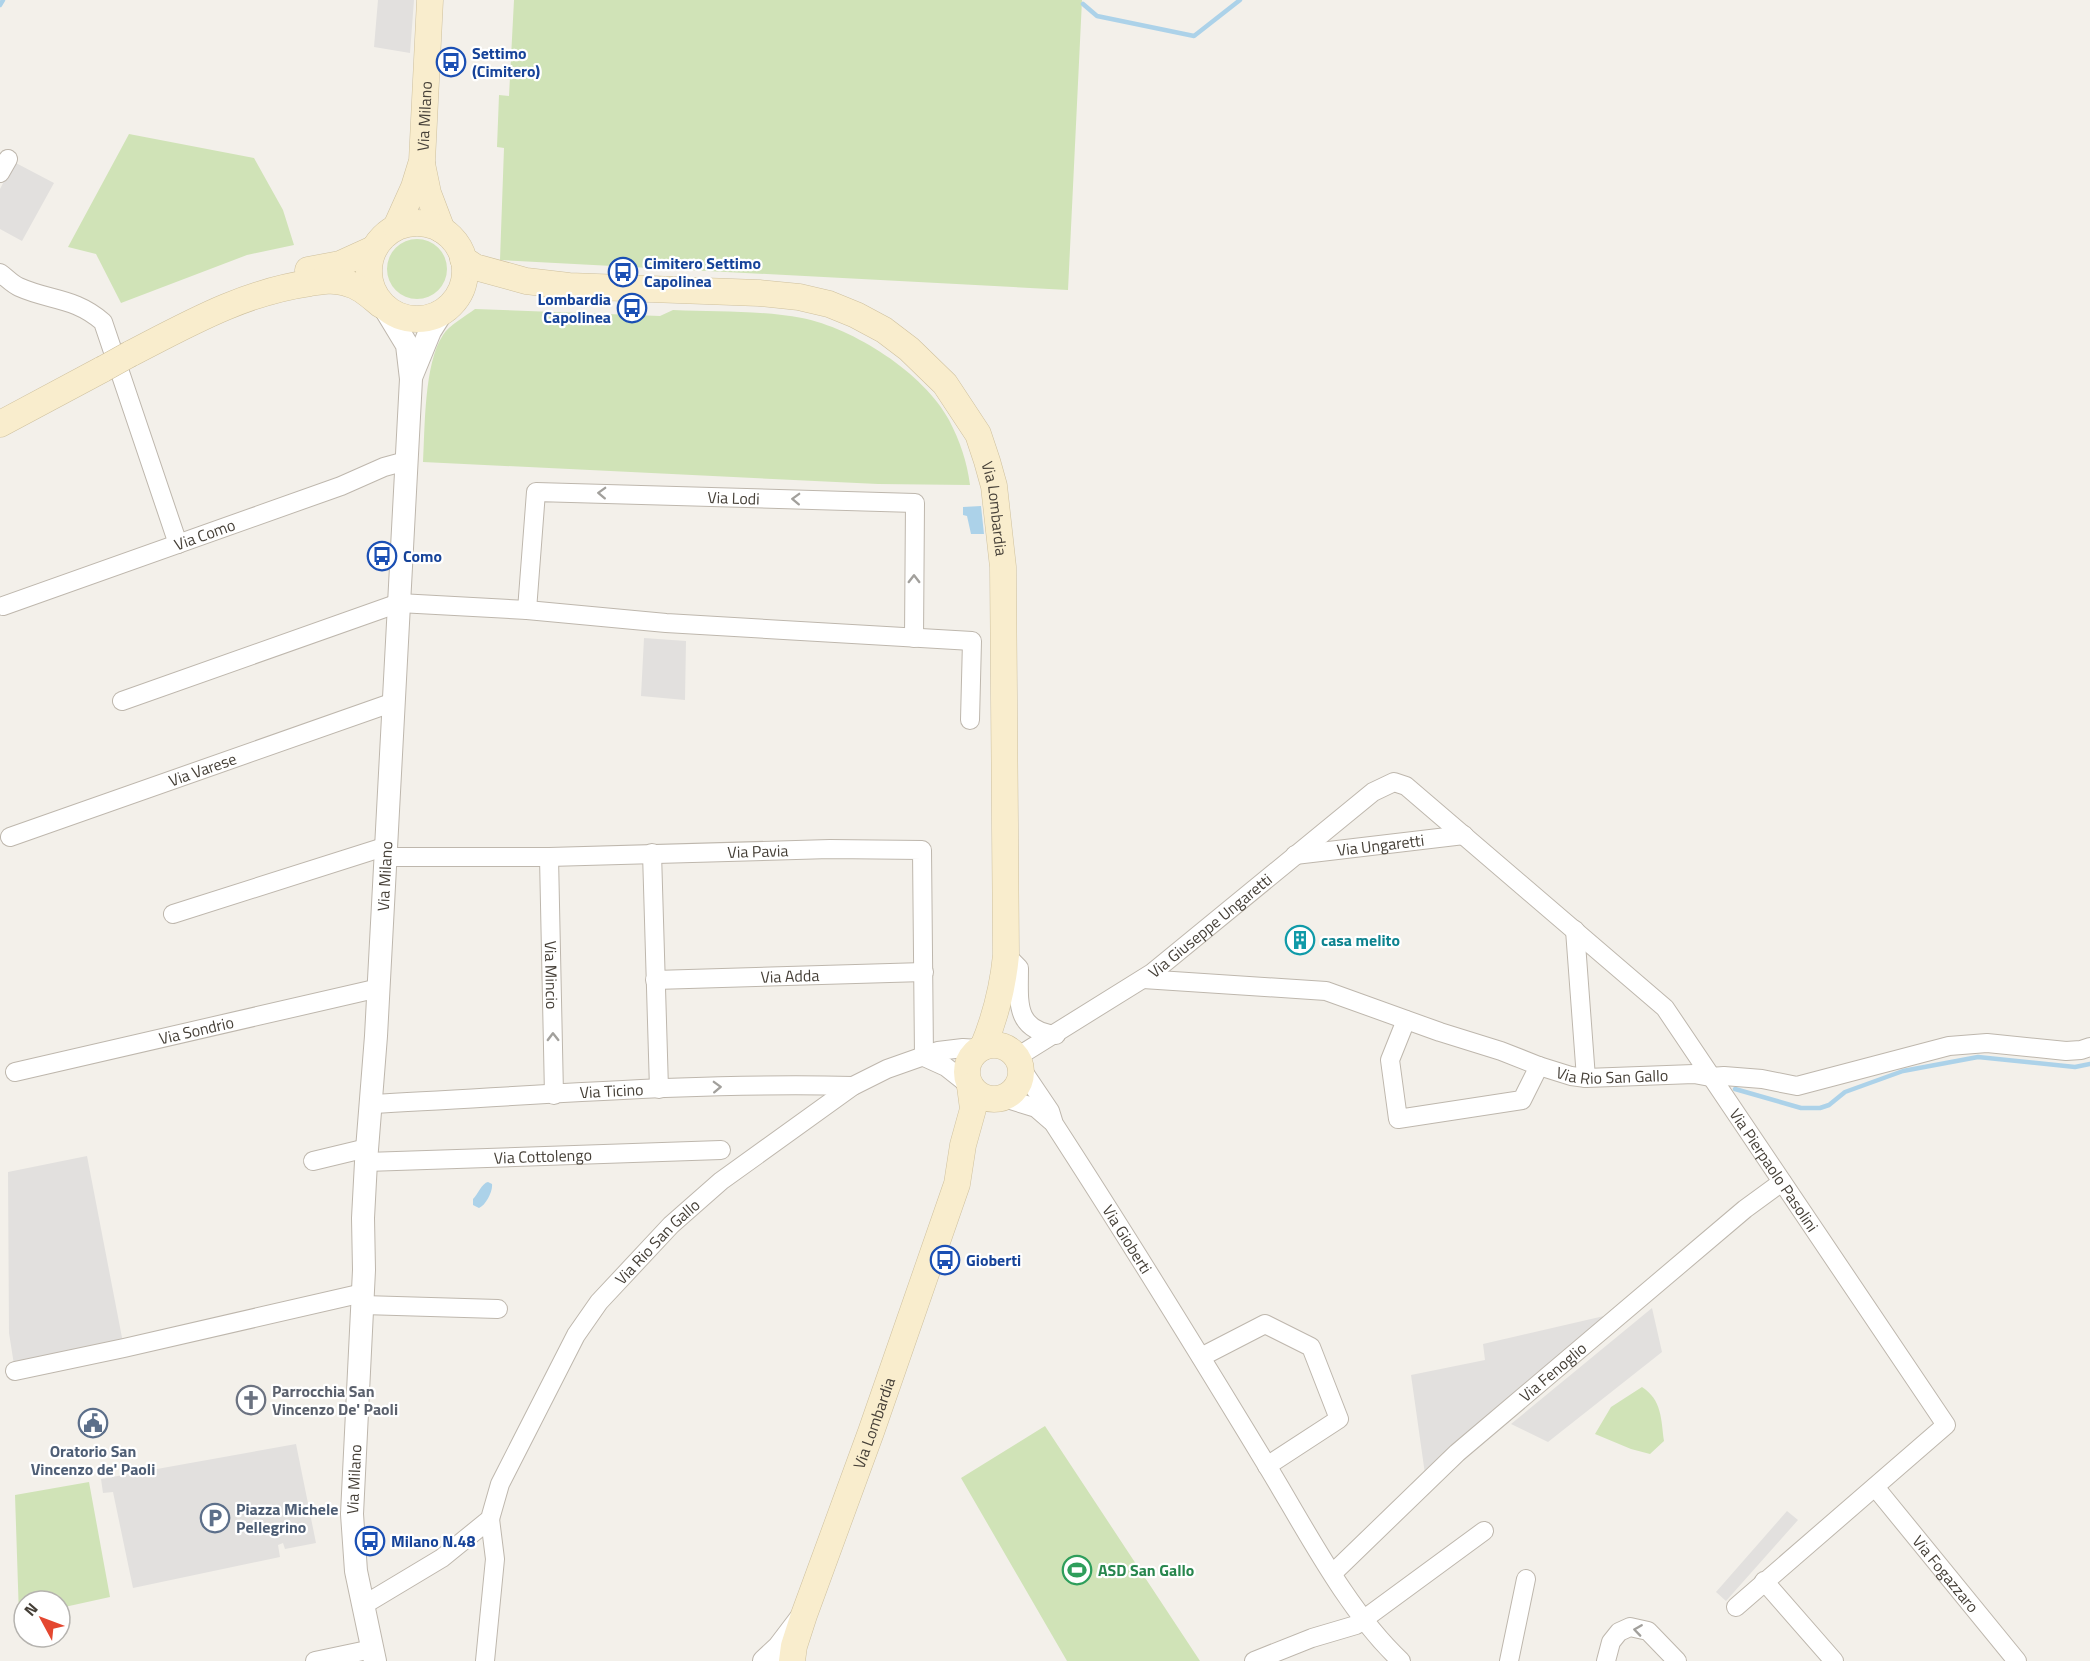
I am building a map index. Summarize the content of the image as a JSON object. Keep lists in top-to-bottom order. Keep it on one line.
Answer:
{"streets":{"main road":["Via Milano","Via Lombardia"],"street":["Via Lodi","Via Como","Via Varese","Via Ungaretti","Via Pavia","Via Giuseppe Ungaretti","Via Mincio","Via Adda","Via Sondrio","Via Rio San Gallo","Via Ticino","Via Cottolengo","Via Pierpaolo Pasolini","Via Gioberti","Via Fenoglio","Via Fogazzaro"]},"crossings":[["Via Milano","Via Como"],["Via Milano","Via Varese"],["Via Milano","Via Pavia"],["Via Milano","Via Sondrio"],["Via Milano","Via Ticino"],["Via Milano","Via Cottolengo"],["Via Lombardia","Via Giuseppe Ungaretti"],["Via Lombardia","Via Rio San Gallo"],["Via Ungaretti","Via Giuseppe Ungaretti"],["Via Ungaretti","Via Pierpaolo Pasolini"],["Via Pavia","Via Mincio"],["Via Pavia","Via Adda"],["Via Pavia","Via Rio San Gallo"],["Via Giuseppe Ungaretti","Via Rio San Gallo"],["Via Giuseppe Ungaretti","Via Pierpaolo Pasolini"],["Via Mincio","Via Ticino"],["Via Rio San Gallo","Via Ticino"],["Via Rio San Gallo","Via Pierpaolo Pasolini"],["Via Pierpaolo Pasolini","Via Fenoglio"],["Via Pierpaolo Pasolini","Via Fogazzaro"],["Via Gioberti","Via Fenoglio"]],"one_way":["Via Ticino"],"places":{"bus stop":["Settimo (Cimitero)","Cimitero Settimo Capolinea","Lombardia Capolinea","Como","Gioberti","Milano N.48"],"building":["casa melito"],"church":["Parrocchia San Vincenzo De' Paoli"],"public building":["Oratorio San Vincenzo de' Paoli"],"parking":["Piazza Michele Pellegrino"],"sports":["ASD San Gallo"]},"north":"top left"}
